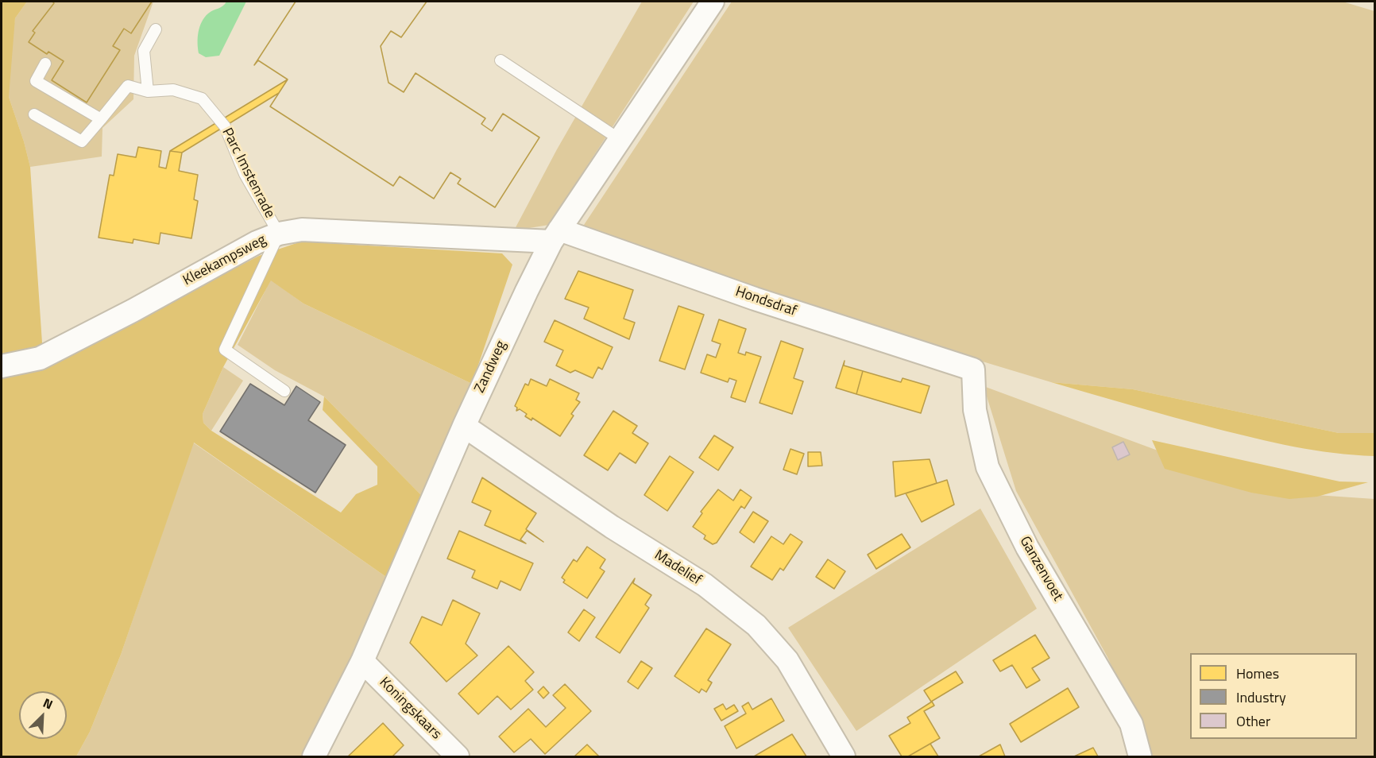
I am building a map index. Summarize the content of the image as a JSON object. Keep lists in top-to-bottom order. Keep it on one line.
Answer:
{"streets":{"street":["Kleekampsweg","Hondsdraf","Zandweg","Madelief","Ganzenvoet","Koningskaars"],"lane":["Parc Imstenrade"]},"crossings":[["Parc Imstenrade","Kleekampsweg"],["Kleekampsweg","Hondsdraf"],["Kleekampsweg","Zandweg"],["Hondsdraf","Zandweg"],["Hondsdraf","Ganzenvoet"],["Zandweg","Madelief"],["Zandweg","Koningskaars"]],"legend":["Homes","Industry","Other"],"north":"top right"}
